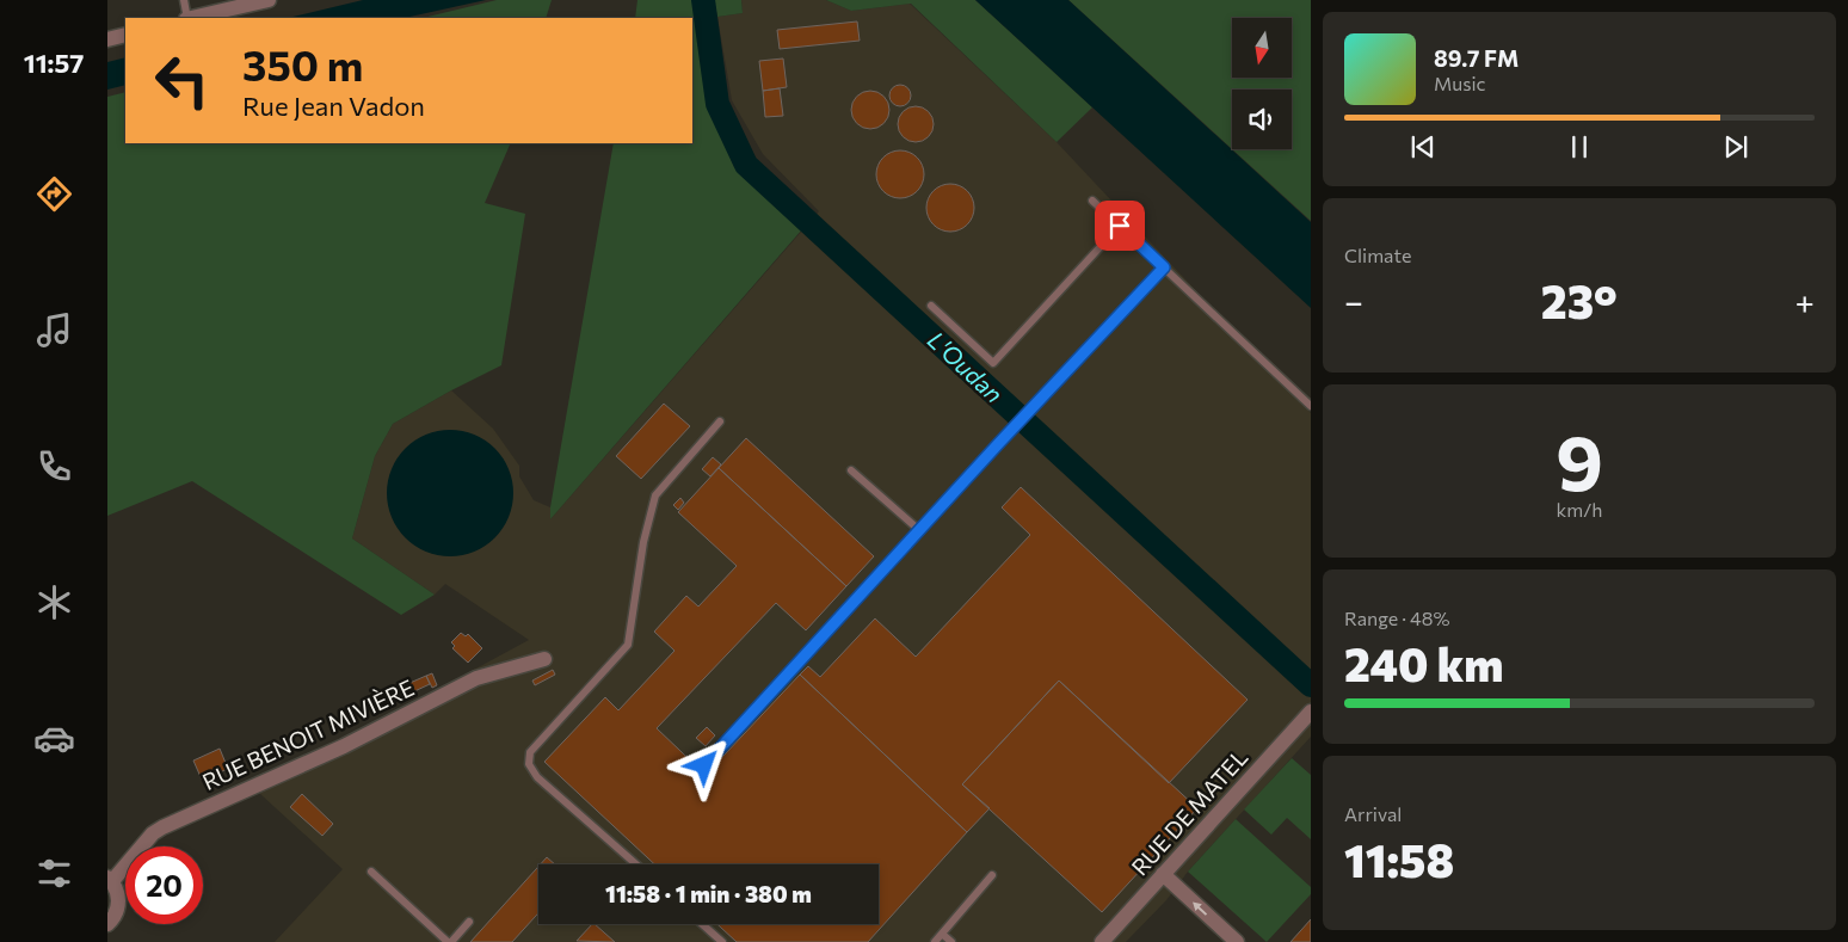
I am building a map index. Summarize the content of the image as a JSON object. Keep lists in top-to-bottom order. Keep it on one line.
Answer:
{"streets":{"street":["RUE BENOIT MIVIÈRE","RUE DE MATEL"]},"water":["L'Oudan"],"north":"bottom","page":{"tabs":"11:57","turn":["350 m","Rue Jean Vadon"],"song":["89.7 FM","Music"],"tile":["Climate",["9","km/h"],["Range · 48%","240 km"],["Arrival","11:58"]],"heat":["−","23°","+"],"limit":"20","trip":"11:58 · 1 min · 380 m"}}
